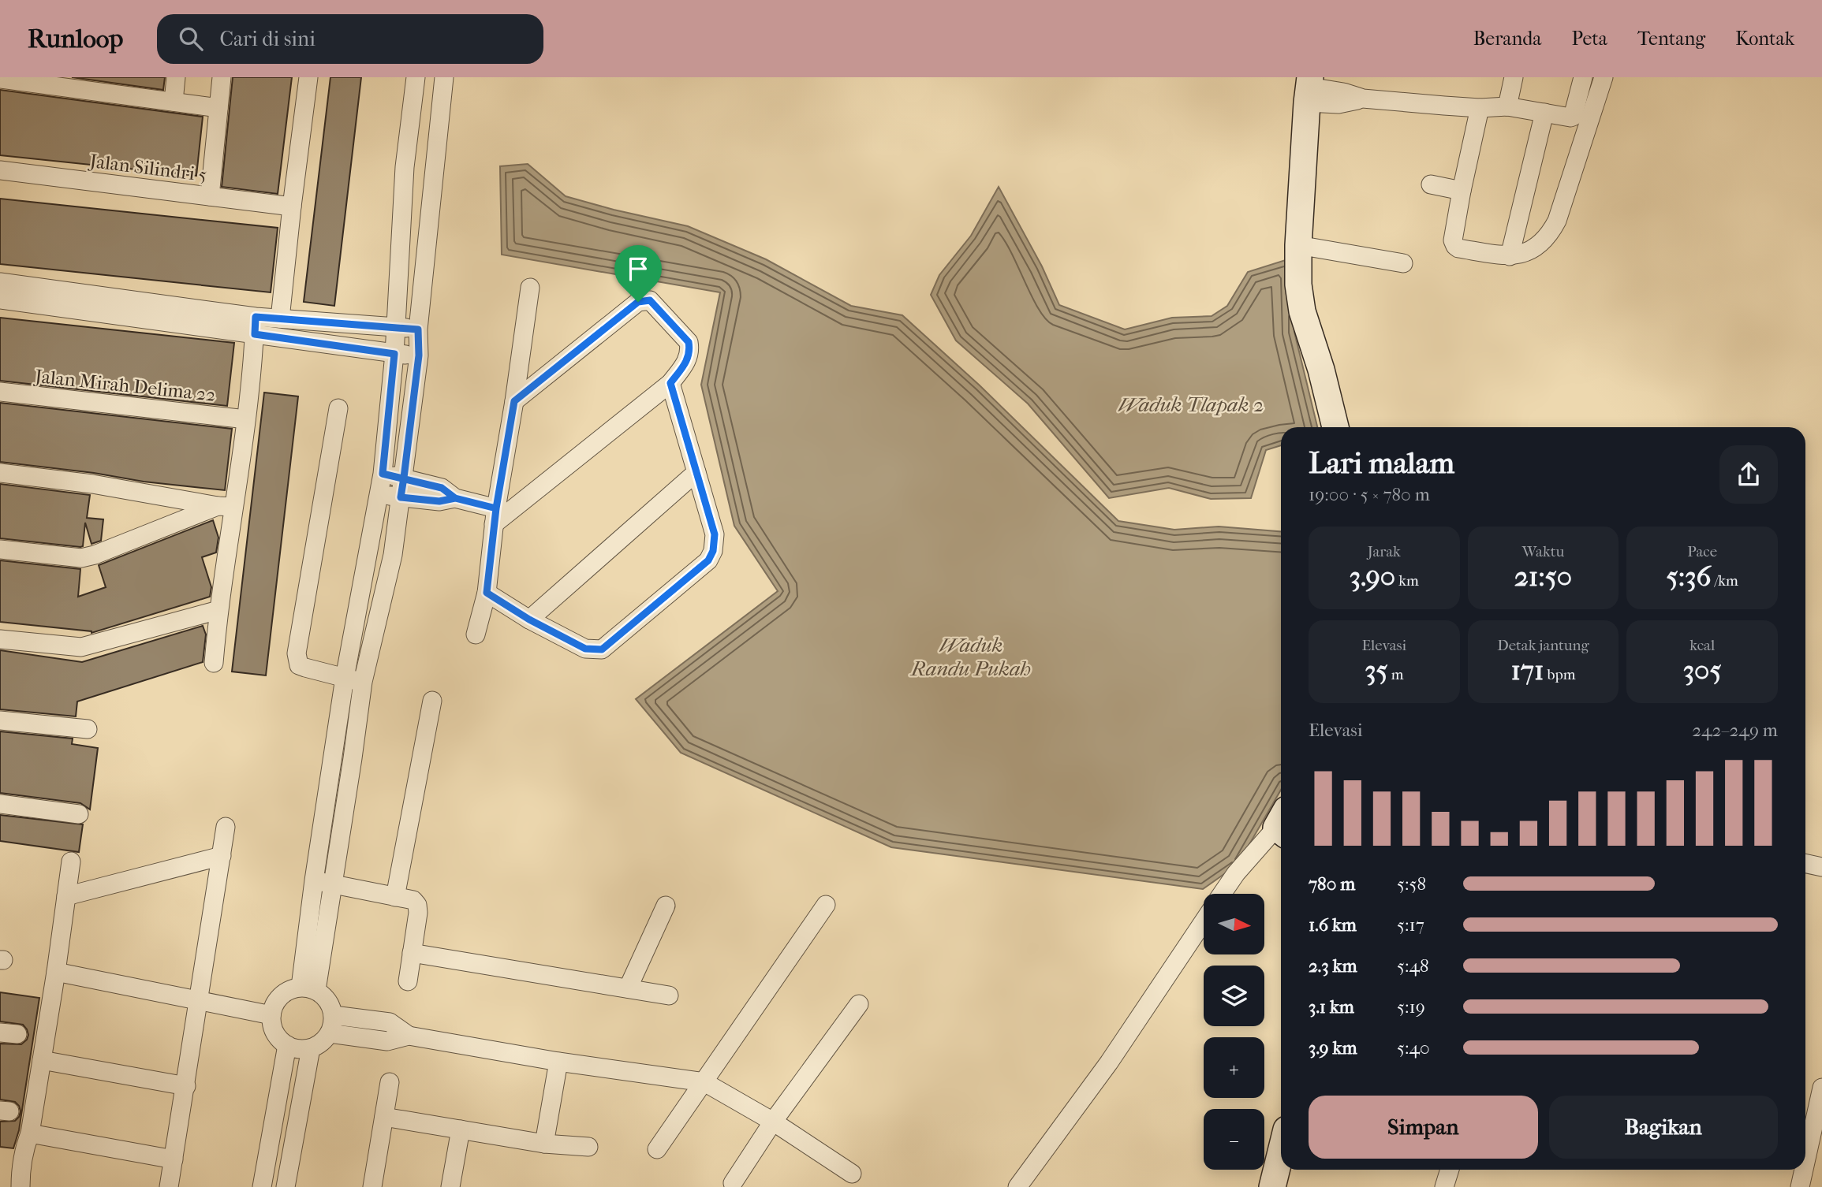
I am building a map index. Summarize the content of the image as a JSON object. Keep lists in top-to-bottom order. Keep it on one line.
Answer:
{"streets":{"street":["Jalan Silindri 5","Jalan Mirah Delima 22"]},"water":["Waduk Tlapak 2","Waduk Randu Pukah"],"north":"right","page":{"header":"Runloop","search":"Cari di sini","nav":["Beranda","Peta","Tentang","Kontak"],"heading":["Lari malam","19:00 · 5 × 780 m"],"stats":[["Jarak","3.90 km"],["Waktu","21:50"],["Pace","5:36 /km"],["Elevasi","35 m"],["Detak jantung","171 bpm"],["kcal","305"]],"chart":["Elevasi","242–249 m"],"list":[{"name":"780 m","note":"5:58"},{"name":"1.6 km","note":"5:17"},{"name":"2.3 km","note":"5:48"},{"name":"3.1 km","note":"5:19"},{"name":"3.9 km","note":"5:40"}],"map_buttons":["+","−"],"buttons":["Simpan","Bagikan"]}}
